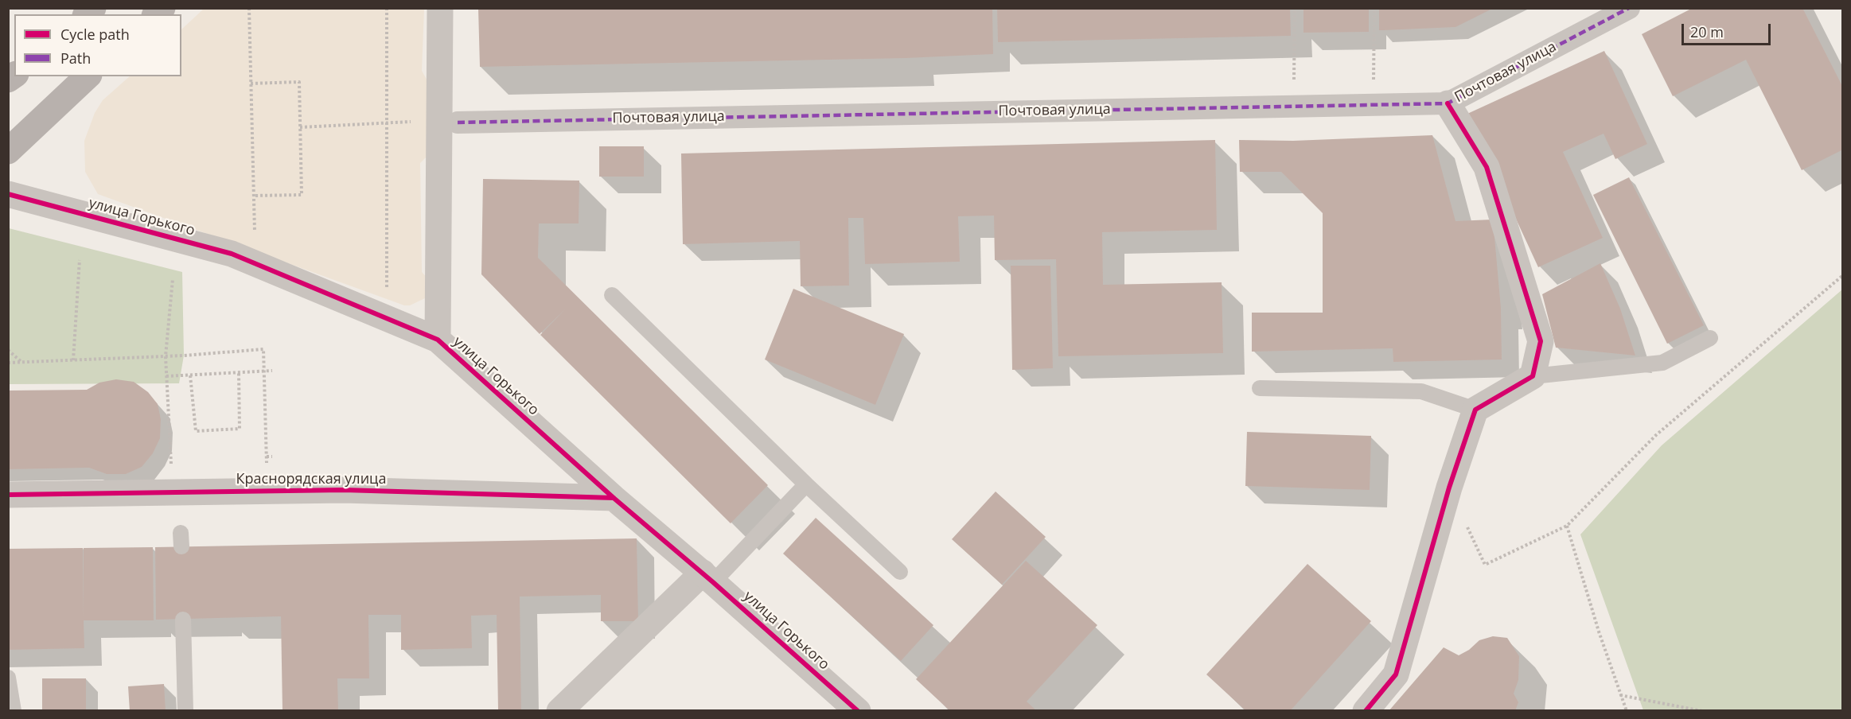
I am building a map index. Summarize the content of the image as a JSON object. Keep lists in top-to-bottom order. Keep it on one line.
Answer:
{"streets":{"street":["Почтовая улица","улица Горького","Краснорядская улица"]},"crossings":[["улица Горького","Краснорядская улица"]],"legend":["Cycle path","Path"],"scale_bar":"20 m"}
